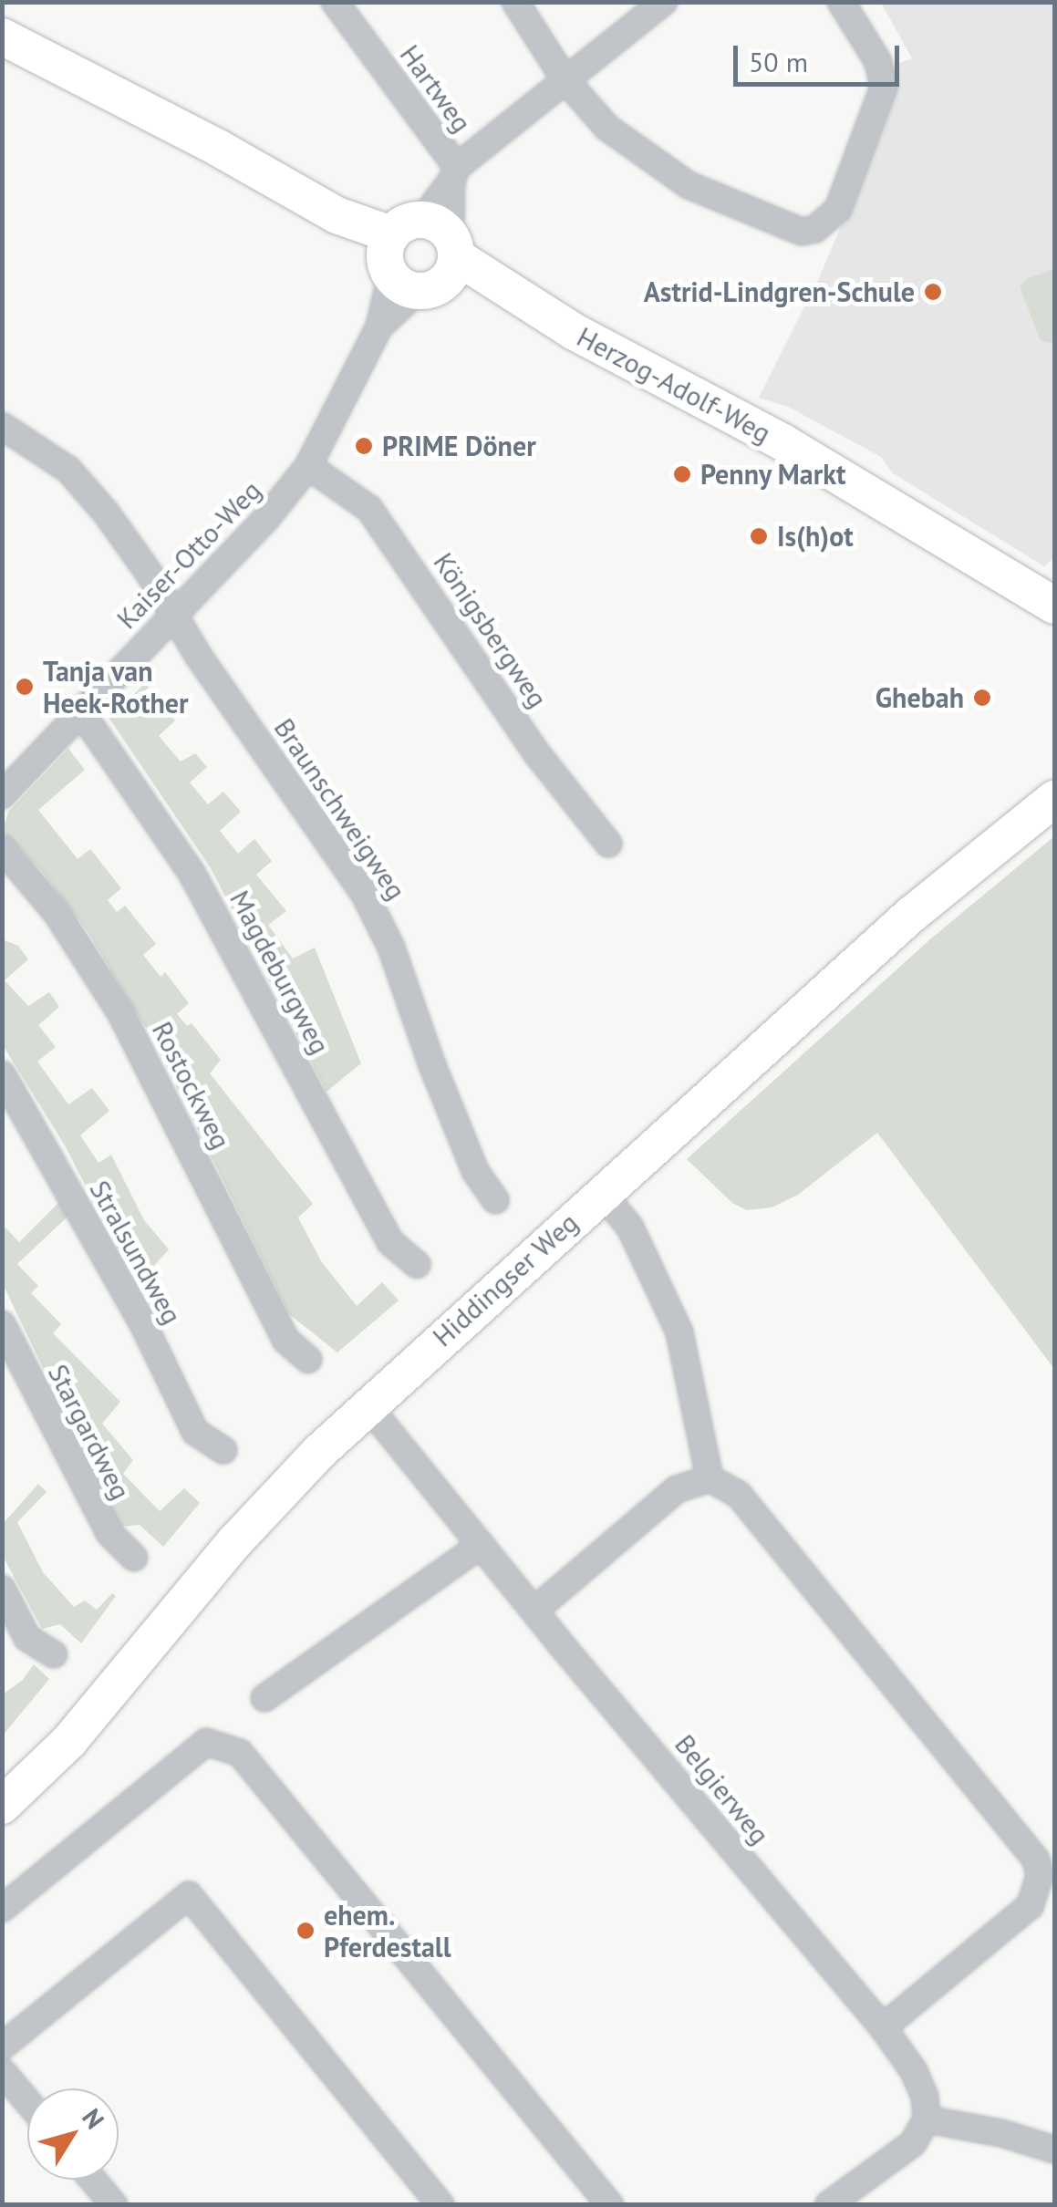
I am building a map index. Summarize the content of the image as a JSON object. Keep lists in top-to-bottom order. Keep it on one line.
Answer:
{"streets":{"main road":["Herzog-Adolf-Weg","Hiddingser Weg"],"street":["Hartweg","Kaiser-Otto-Weg","Königsbergweg","Braunschweigweg","Magdeburgweg","Rostockweg","Stralsundweg","Stargardweg","Belgierweg"]},"crossings":[["Hartweg","Kaiser-Otto-Weg"],["Herzog-Adolf-Weg","Kaiser-Otto-Weg"],["Kaiser-Otto-Weg","Königsbergweg"],["Kaiser-Otto-Weg","Braunschweigweg"],["Kaiser-Otto-Weg","Magdeburgweg"],["Hiddingser Weg","Belgierweg"]],"places":["Astrid-Lindgren-Schule","PRIME Döner","Penny Markt","Is(h)ot","Tanja van Heek-Rother","Ghebah","ehem. Pferdestall"],"scale_bar":"50 m","north":"top right"}
